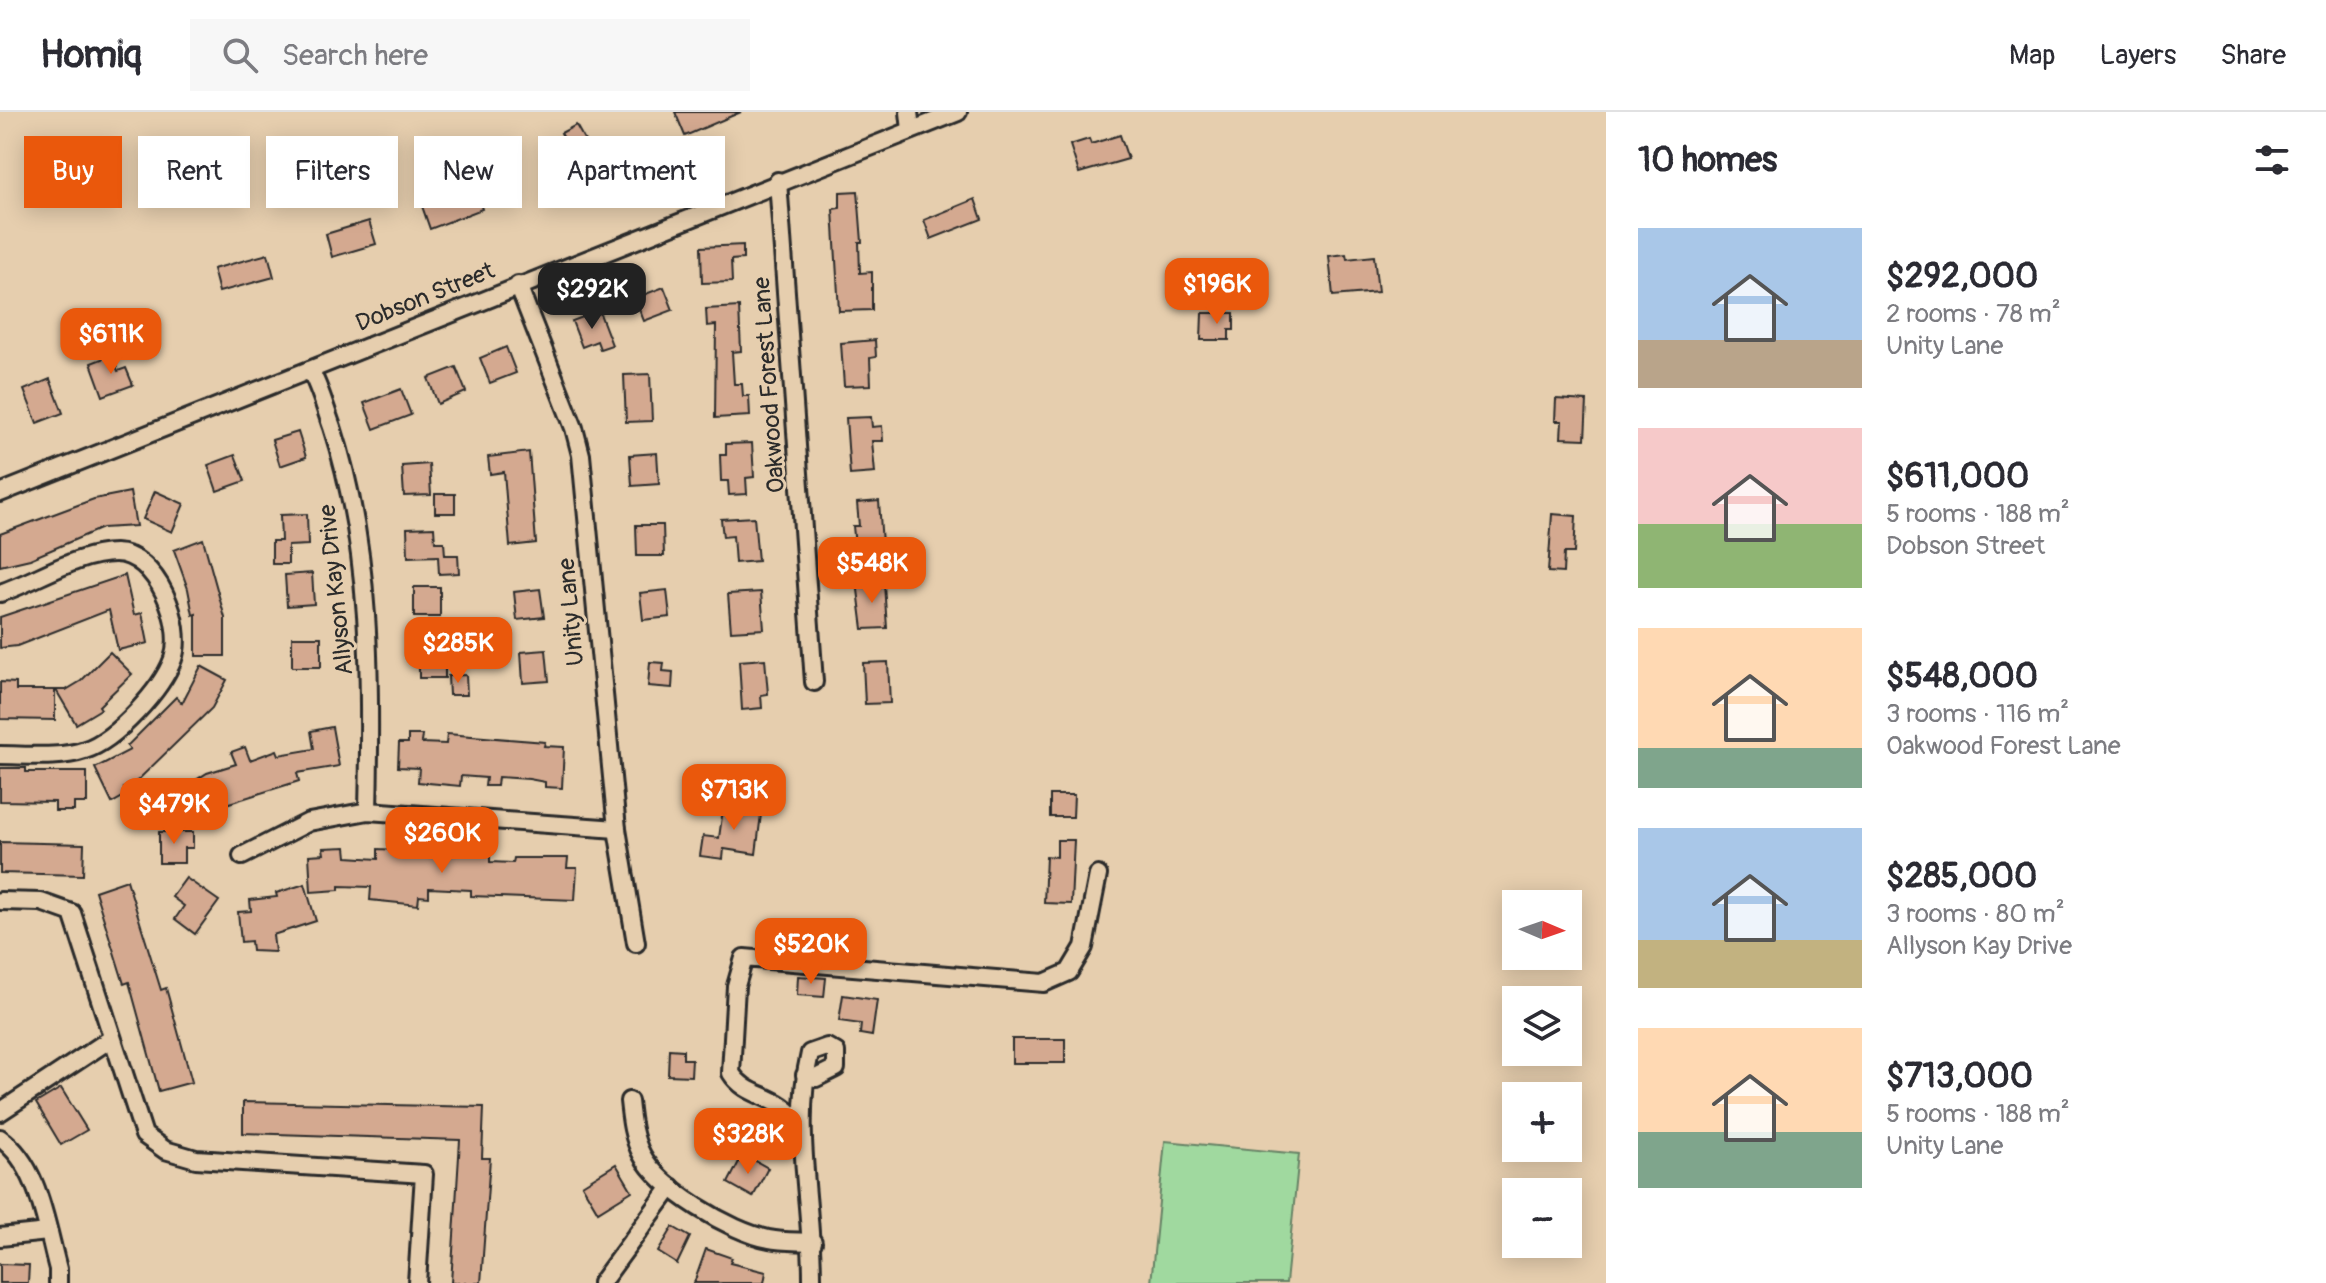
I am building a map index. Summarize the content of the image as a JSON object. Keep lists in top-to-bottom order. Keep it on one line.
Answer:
{"streets":{"street":["Dobson Street","Oakwood Forest Lane","Allyson Kay Drive","Unity Lane"]},"crossings":[["Dobson Street","Oakwood Forest Lane"],["Dobson Street","Allyson Kay Drive"],["Dobson Street","Unity Lane"]],"north":"right","page":{"header":"Homiq","search":"Search here","nav":["Map","Layers","Share"],"heading":"10 homes","chip":["Buy","Rent","Filters","New","Apartment"],"list":[{"name":"$292,000","note":"2 rooms · 78 m² · Unity Lane"},{"name":"$611,000","note":"5 rooms · 188 m² · Dobson Street"},{"name":"$548,000","note":"3 rooms · 116 m² · Oakwood Forest Lane"},{"name":"$285,000","note":"3 rooms · 80 m² · Allyson Kay Drive"},{"name":"$713,000","note":"5 rooms · 188 m² · Unity Lane"}],"price":["$196K","$292K","$611K","$548K","$285K","$713K","$479K","$260K","$520K","$328K"],"map_buttons":["+","−"]}}
